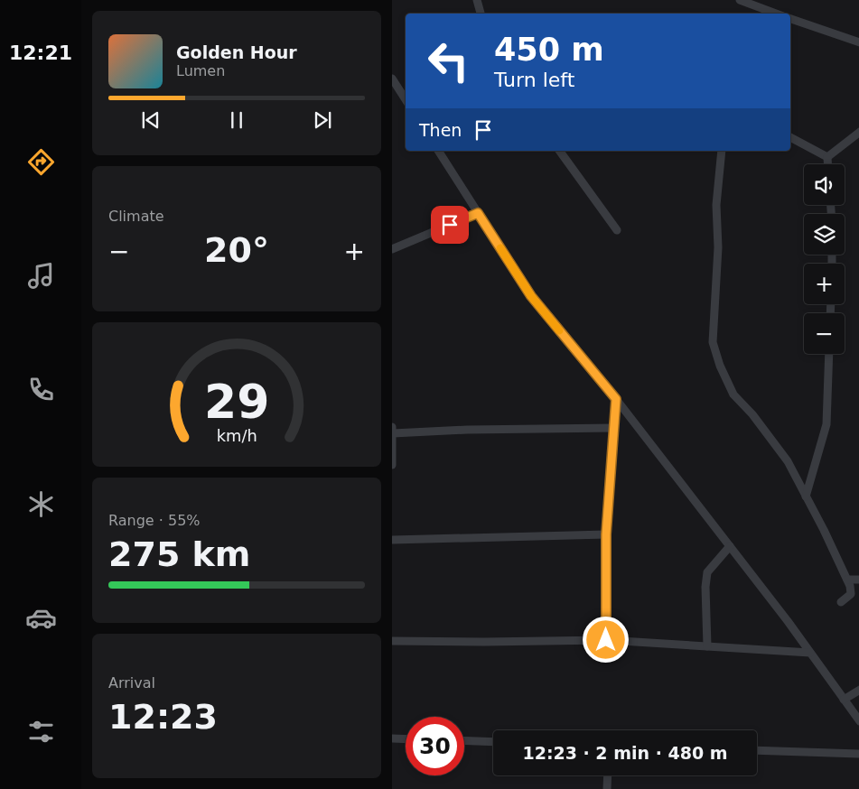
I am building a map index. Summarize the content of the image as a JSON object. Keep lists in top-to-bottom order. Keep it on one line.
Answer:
{"page":{"tabs":"12:21","turn":["450 m","Turn left"],"song":["Golden Hour","Lumen"],"then":"Then","map_buttons":["+","−"],"tile":["Climate",["Range · 55%","275 km"],["Arrival","12:23"]],"heat":["−","20°","+"],"limit":"30","trip":"12:23 · 2 min · 480 m","gauge":["29","km/h"]}}
